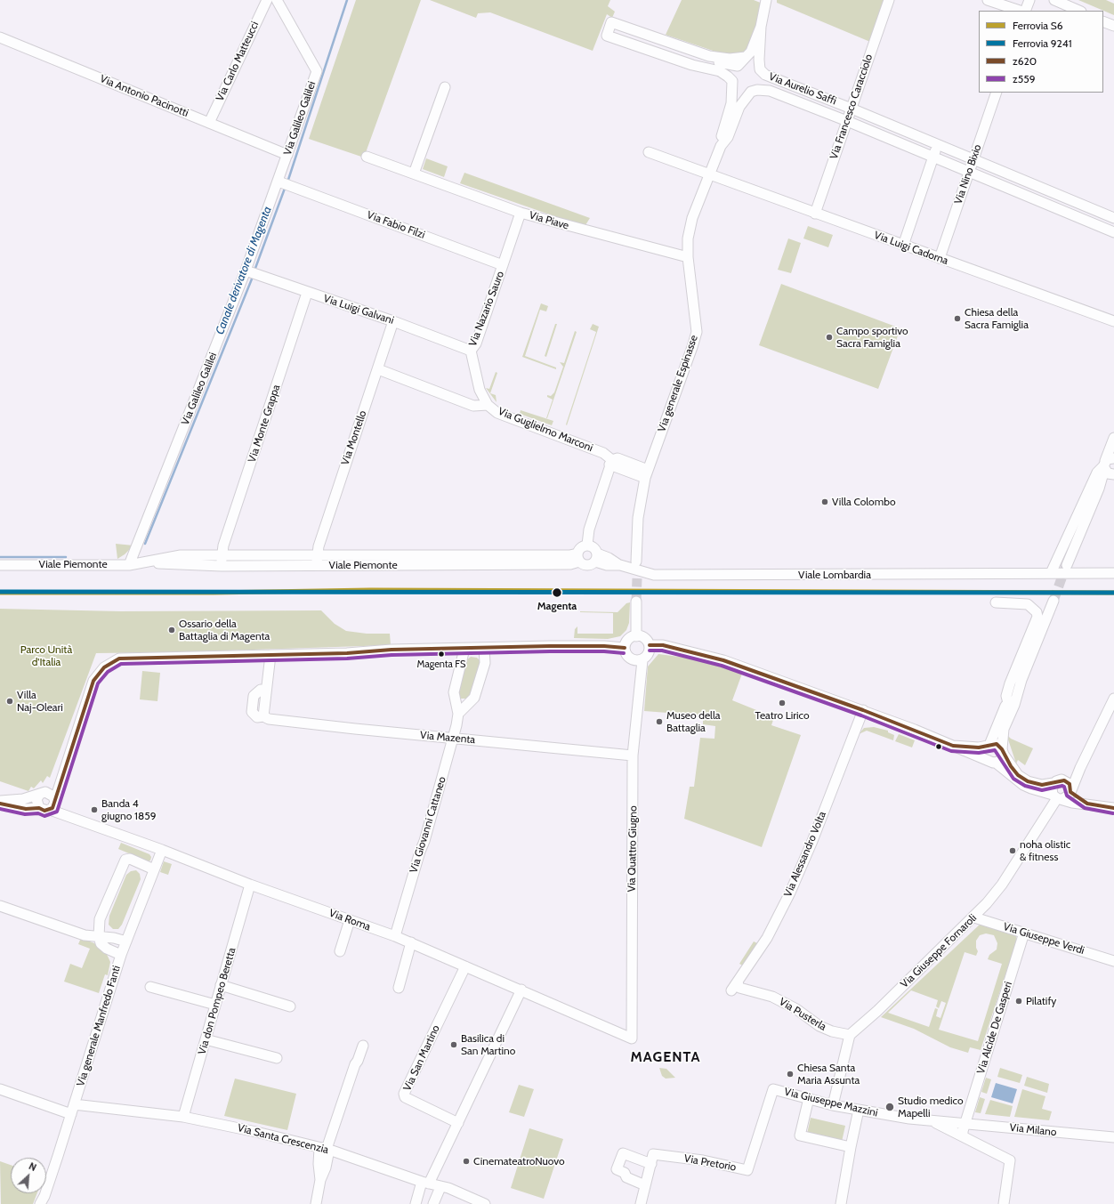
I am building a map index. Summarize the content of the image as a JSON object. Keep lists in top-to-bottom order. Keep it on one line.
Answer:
{"streets":{"street":["Via Carlo Matteucci","Via Aurelio Saffi","Via Antonio Pacinotti","Via Francesco Caracciolo","Via Galileo Galilei","Via Nino Bixio","Via Piave","Via Fabio Filzi","Via Luigi Cadorna","Via Nazario Sauro","Via Luigi Galvani","Via generale Espinasse","Via Monte Grappa","Via Guglielmo Marconi","Via Montello","Viale Piemonte","Viale Lombardia","Via Mazenta","Via Giovanni Cattaneo","Via Quattro Giugno","Via Alessandro Volta","Via Roma","Via Giuseppe Verdi","Via Giuseppe Fornaroli","Via don Pompeo Beretta","Via Pusterla","Via generale Manfredo Fanti","Via Alcìde De Gasperi","Via San Martino","Via Giuseppe Mazzini","Via Milano","Via Santa Crescenzia","Via Pretorio"]},"crossings":[["Via Carlo Matteucci","Via Antonio Pacinotti"],["Via Aurelio Saffi","Via Francesco Caracciolo"],["Via Aurelio Saffi","Via Nino Bixio"],["Via Aurelio Saffi","Via generale Espinasse"],["Via Antonio Pacinotti","Via Galileo Galilei"],["Via Francesco Caracciolo","Via Luigi Cadorna"],["Via Galileo Galilei","Via Fabio Filzi"],["Via Galileo Galilei","Via Luigi Galvani"],["Via Galileo Galilei","Viale Piemonte"],["Via Nino Bixio","Via Luigi Cadorna"],["Via Piave","Via Nazario Sauro"],["Via Piave","Via generale Espinasse"],["Via Fabio Filzi","Via Nazario Sauro"],["Via Luigi Cadorna","Via generale Espinasse"],["Via Nazario Sauro","Via Luigi Galvani"],["Via Nazario Sauro","Via Guglielmo Marconi"],["Via Luigi Galvani","Via Monte Grappa"],["Via Luigi Galvani","Via Montello"],["Via generale Espinasse","Via Guglielmo Marconi"],["Via Monte Grappa","Viale Piemonte"],["Via Guglielmo Marconi","Via Montello"],["Via Montello","Viale Piemonte"],["Viale Piemonte","Viale Lombardia"],["Via Mazenta","Via Giovanni Cattaneo"],["Via Mazenta","Via Quattro Giugno"],["Via Giovanni Cattaneo","Via Roma"],["Via Quattro Giugno","Via Roma"],["Via Alessandro Volta","Via Pusterla"],["Via Roma","Via don Pompeo Beretta"],["Via Roma","Via generale Manfredo Fanti"],["Via Roma","Via San Martino"],["Via Giuseppe Verdi","Via Giuseppe Fornaroli"],["Via Giuseppe Verdi","Via Alcìde De Gasperi"],["Via Giuseppe Fornaroli","Via Pusterla"],["Via don Pompeo Beretta","Via Santa Crescenzia"],["Via generale Manfredo Fanti","Via Santa Crescenzia"],["Via Alcìde De Gasperi","Via Milano"],["Via Giuseppe Mazzini","Via Milano"],["Via Giuseppe Mazzini","Via Pretorio"]],"districts":["MAGENTA"],"water":["Canale derivatore di Magenta"],"parks":["Parco Unità d'Italia"],"places":["Chiesa della Sacra Famiglia","Campo sportivo Sacra Famiglia","Villa Colombo","Magenta","Ossario della Battaglia di Magenta","Magenta FS","Villa Naj-Oleari","Teatro Lirico","Museo della Battaglia","Banda 4 giugno 1859","noha olistic & fitness","Pilatify","Basilica di San Martino","Chiesa Santa Maria Assunta","Studio medico Mapelli","CinemateatroNuovo"],"lines":["rail line S6","rail line 9241","transit line z620","transit line z559"],"legend":["Ferrovia S6","Ferrovia 9241","z620","z559"],"north":"top right"}
